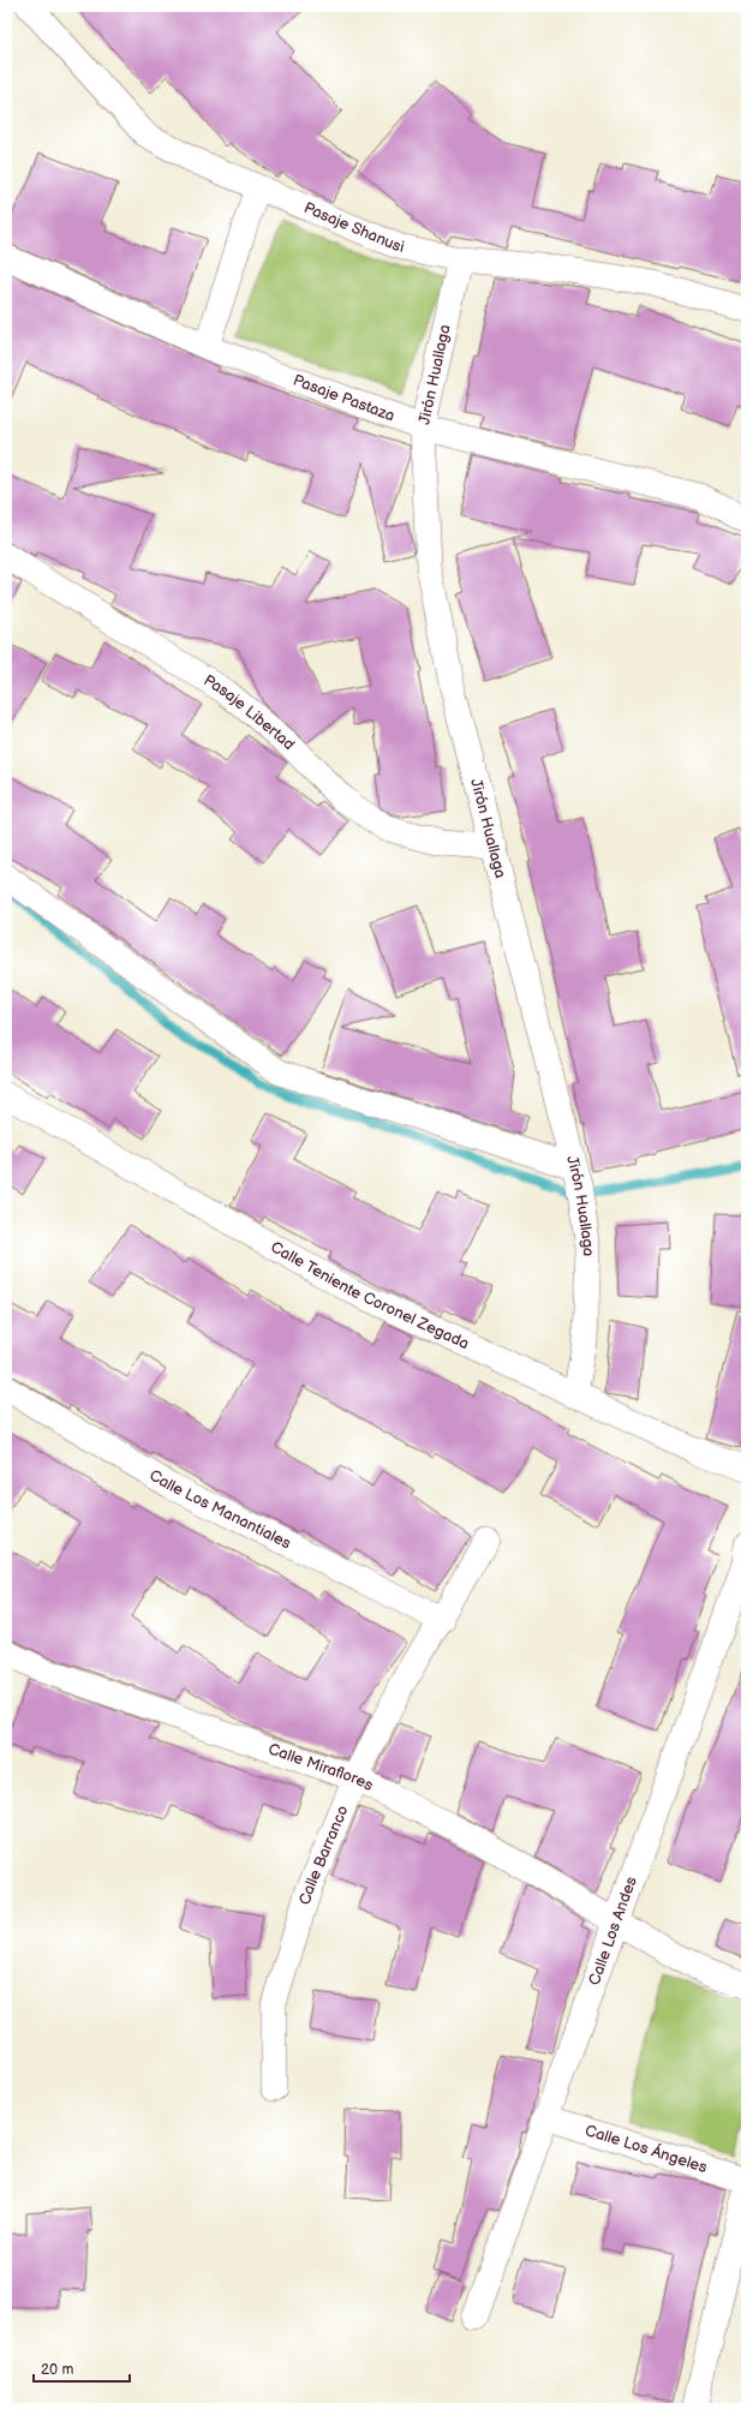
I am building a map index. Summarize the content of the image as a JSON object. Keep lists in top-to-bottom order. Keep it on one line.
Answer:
{"streets":{"street":["Pasaje Shanusi","Jirón Huallaga","Pasaje Pastaza","Pasaje Libertad","Calle Teniente Coronel Zegada","Calle Los Manantiales","Calle Miraflores","Calle Barranco","Calle Los Andes","Calle Los Ángeles"]},"crossings":[["Pasaje Shanusi","Jirón Huallaga"],["Jirón Huallaga","Pasaje Pastaza"],["Jirón Huallaga","Pasaje Libertad"],["Jirón Huallaga","Calle Teniente Coronel Zegada"],["Calle Los Manantiales","Calle Barranco"],["Calle Miraflores","Calle Barranco"],["Calle Miraflores","Calle Los Andes"],["Calle Los Andes","Calle Los Ángeles"]],"scale_bar":"20 m"}
